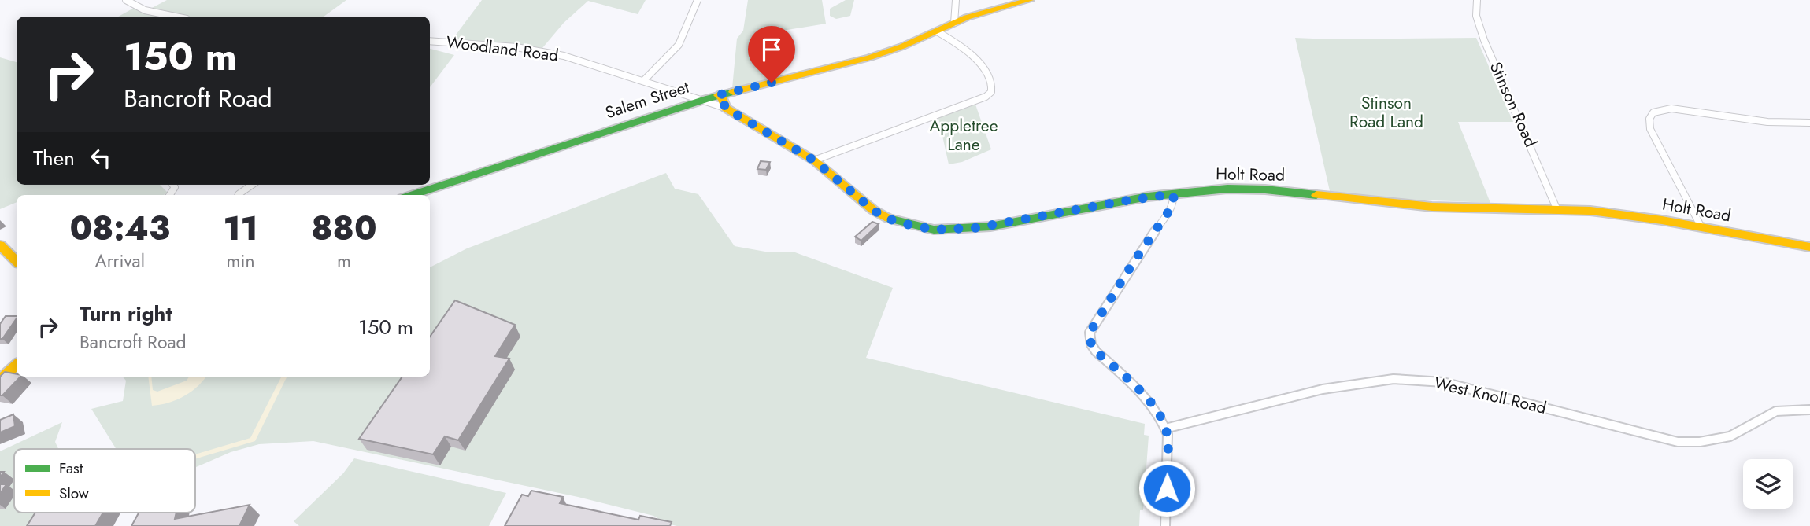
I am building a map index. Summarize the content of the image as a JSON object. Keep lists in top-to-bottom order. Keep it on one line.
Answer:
{"streets":{"street":["Woodland Road","Salem Street","Stinson Road","Holt Road","West Knoll Road"]},"crossings":[["Woodland Road","Salem Street"],["Woodland Road","Holt Road"],["Salem Street","Holt Road"],["Stinson Road","Holt Road"]],"parks":["Stinson Road Land","Appletree Lane"],"legend":["Fast","Slow"],"page":{"turn":["150 m","Bancroft Road"],"then":"Then","eta":["08:43","Arrival","11","min","880","m"],"list":[{"name":"Turn right","note":"Bancroft Road","value":"150 m"}]}}
